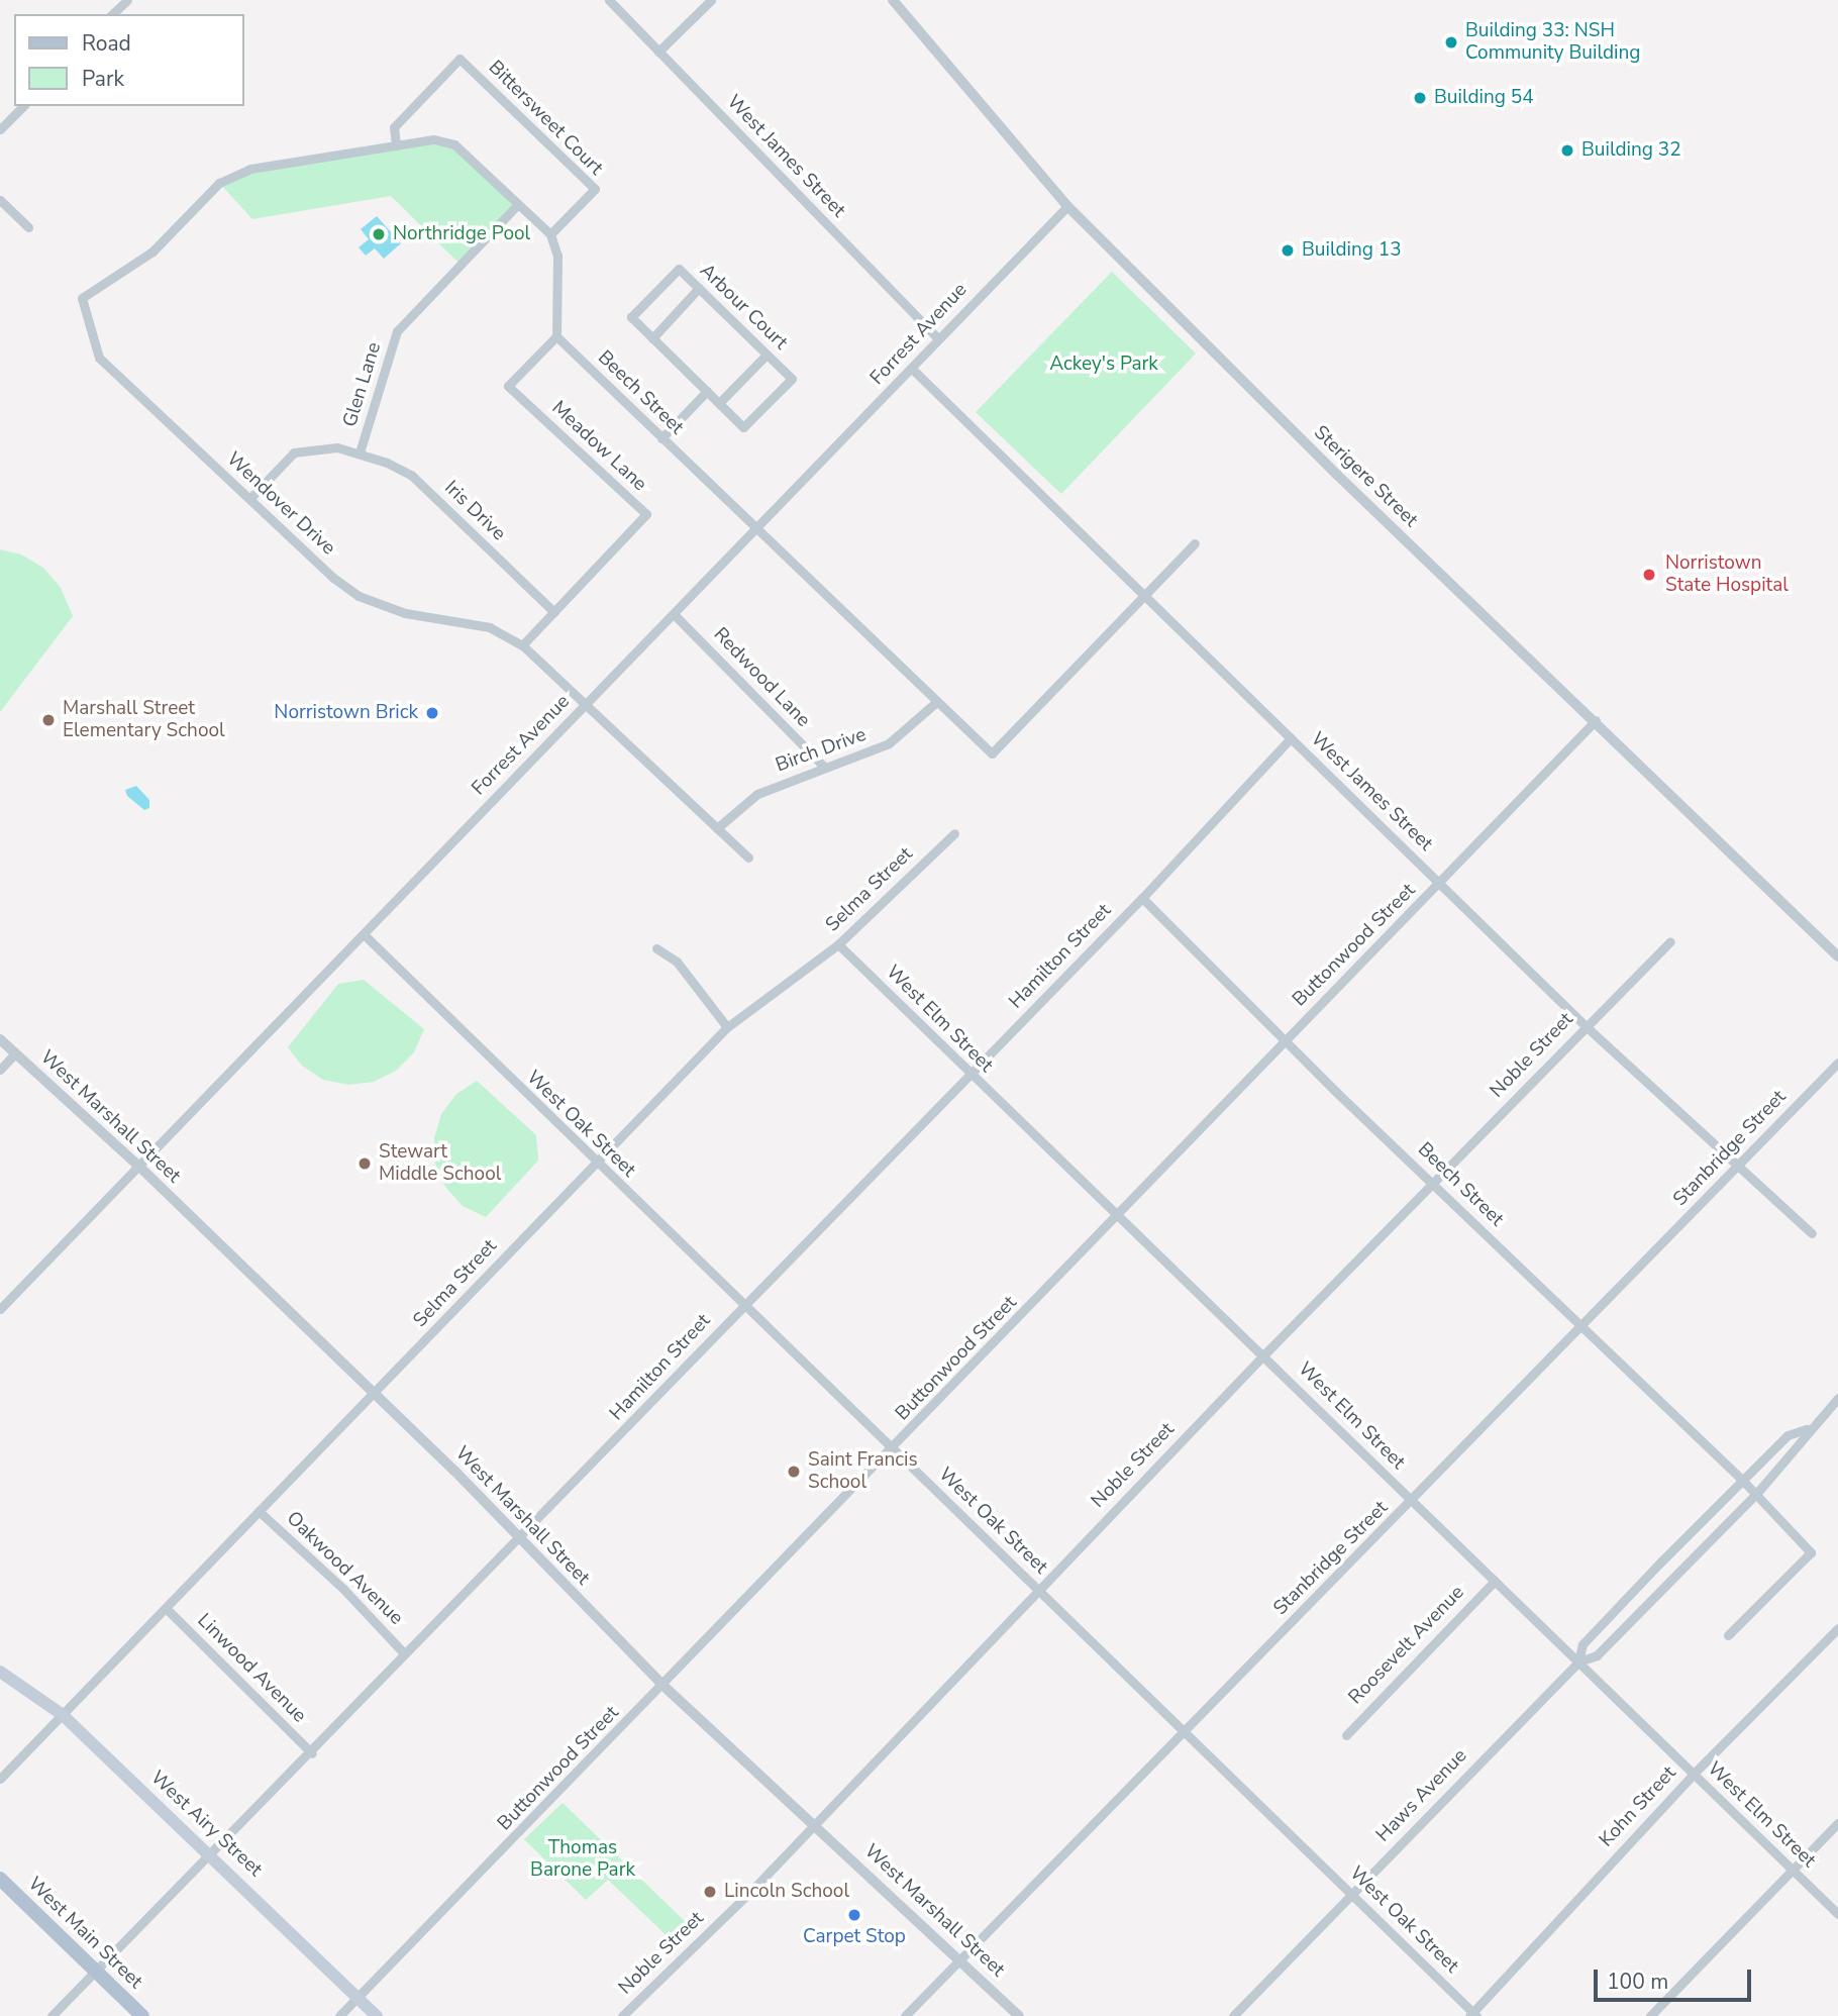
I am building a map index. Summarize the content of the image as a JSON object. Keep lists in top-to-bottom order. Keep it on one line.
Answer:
{"streets":{"main road":["West Airy Street","West Main Street"],"street":["Bittersweet Court","West James Street","Arbour Court","Forrest Avenue","Glen Lane","Beech Street","Meadow Lane","Sterigere Street","Wendover Drive","Iris Drive","Redwood Lane","Birch Drive","Selma Street","Buttonwood Street","Hamilton Street","West Elm Street","Noble Street","West Marshall Street","West Oak Street","Stanbridge Street","Oakwood Avenue","Roosevelt Avenue","Linwood Avenue","Haws Avenue","Kohn Street"]},"crossings":[["Bittersweet Court","Wendover Drive"],["West James Street","Forrest Avenue"],["West James Street","Beech Street"],["West James Street","Buttonwood Street"],["West James Street","Hamilton Street"],["West James Street","Noble Street"],["West James Street","Stanbridge Street"],["Forrest Avenue","Beech Street"],["Forrest Avenue","Sterigere Street"],["Forrest Avenue","Wendover Drive"],["Forrest Avenue","Redwood Lane"],["Forrest Avenue","West Marshall Street"],["Forrest Avenue","West Oak Street"],["Glen Lane","Iris Drive"],["Beech Street","Meadow Lane"],["Beech Street","Birch Drive"],["Beech Street","Buttonwood Street"],["Beech Street","Hamilton Street"],["Beech Street","Noble Street"],["Beech Street","Stanbridge Street"],["Beech Street","Haws Avenue"],["Meadow Lane","Wendover Drive"],["Meadow Lane","Iris Drive"],["Sterigere Street","Buttonwood Street"],["Wendover Drive","Iris Drive"],["Redwood Lane","Birch Drive"],["Selma Street","West Elm Street"],["Selma Street","West Marshall Street"],["Selma Street","West Oak Street"],["Selma Street","Oakwood Avenue"],["Selma Street","Linwood Avenue"],["Selma Street","West Airy Street"],["Buttonwood Street","West Elm Street"],["Buttonwood Street","West Marshall Street"],["Buttonwood Street","West Oak Street"],["Buttonwood Street","West Airy Street"],["Hamilton Street","West Elm Street"],["Hamilton Street","West Marshall Street"],["Hamilton Street","West Oak Street"],["Hamilton Street","Oakwood Avenue"],["Hamilton Street","Linwood Avenue"],["Hamilton Street","West Airy Street"],["Hamilton Street","West Main Street"],["West Elm Street","Noble Street"],["West Elm Street","Stanbridge Street"],["West Elm Street","Roosevelt Avenue"],["West Elm Street","Haws Avenue"],["West Elm Street","Kohn Street"],["Noble Street","West Marshall Street"],["Noble Street","West Oak Street"],["West Marshall Street","Stanbridge Street"],["West Oak Street","Stanbridge Street"],["West Oak Street","Haws Avenue"],["West Oak Street","Kohn Street"]],"parks":["Ackey's Park","Thomas Barone Park"],"places":["Building 33: NSH Community Building","Building 54","Building 32","Northridge Pool","Building 13","Norristown State Hospital","Norristown Brick","Marshall Street Elementary School","Stewart Middle School","Saint Francis School","Lincoln School","Carpet Stop"],"legend":["Road","Park"],"scale_bar":"100 m"}
